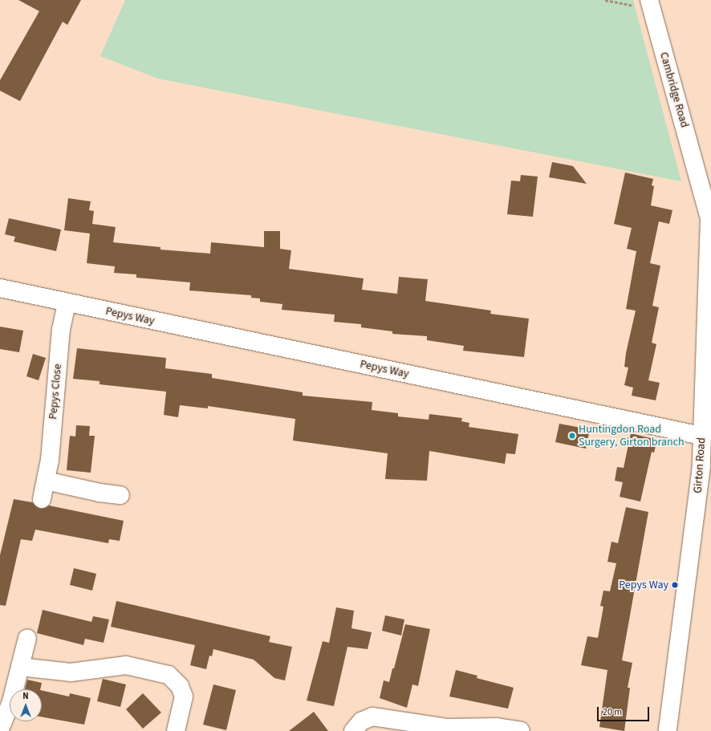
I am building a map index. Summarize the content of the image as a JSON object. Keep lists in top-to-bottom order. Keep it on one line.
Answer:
{"streets":{"street":["Cambridge Road","Pepys Way","Pepys Close","Girton Road"]},"crossings":[["Cambridge Road","Girton Road"],["Pepys Way","Pepys Close"],["Pepys Way","Girton Road"]],"places":["Huntingdon Road Surgery, Girton branch","Pepys Way"],"scale_bar":"20 m","north":"top"}
